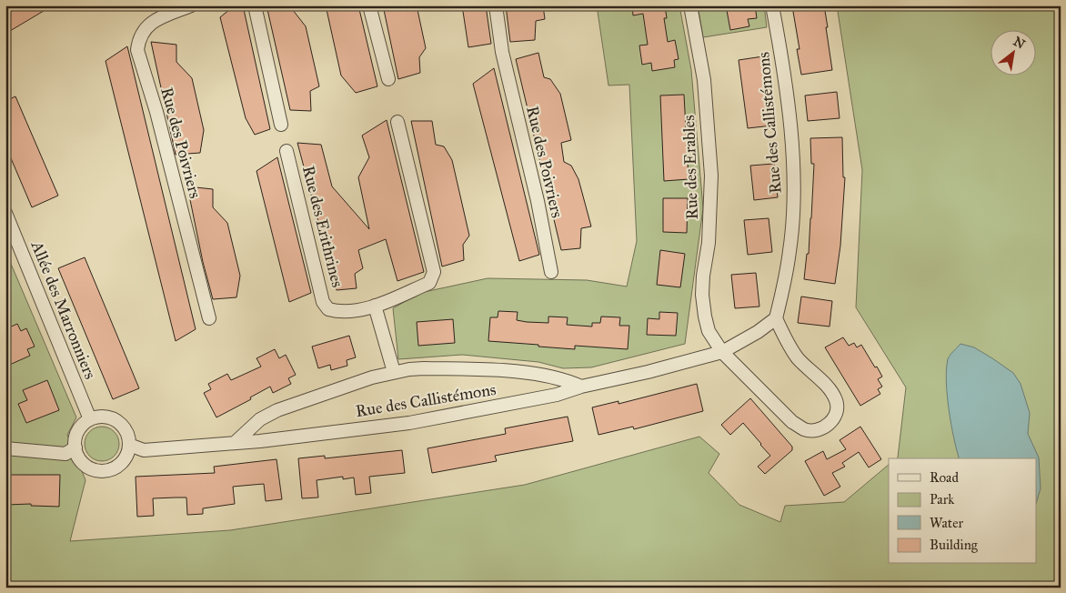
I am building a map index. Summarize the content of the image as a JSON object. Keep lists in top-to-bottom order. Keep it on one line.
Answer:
{"streets":{"street":["Rue des Callistémons","Rue des Poivriers","Rue des Erables","Rue des Erithrines","Allée des Marronniers"]},"crossings":[["Rue des Callistémons","Rue des Erables"],["Rue des Callistémons","Allée des Marronniers"]],"legend":["Road","Park","Water","Building"],"north":"top right"}
